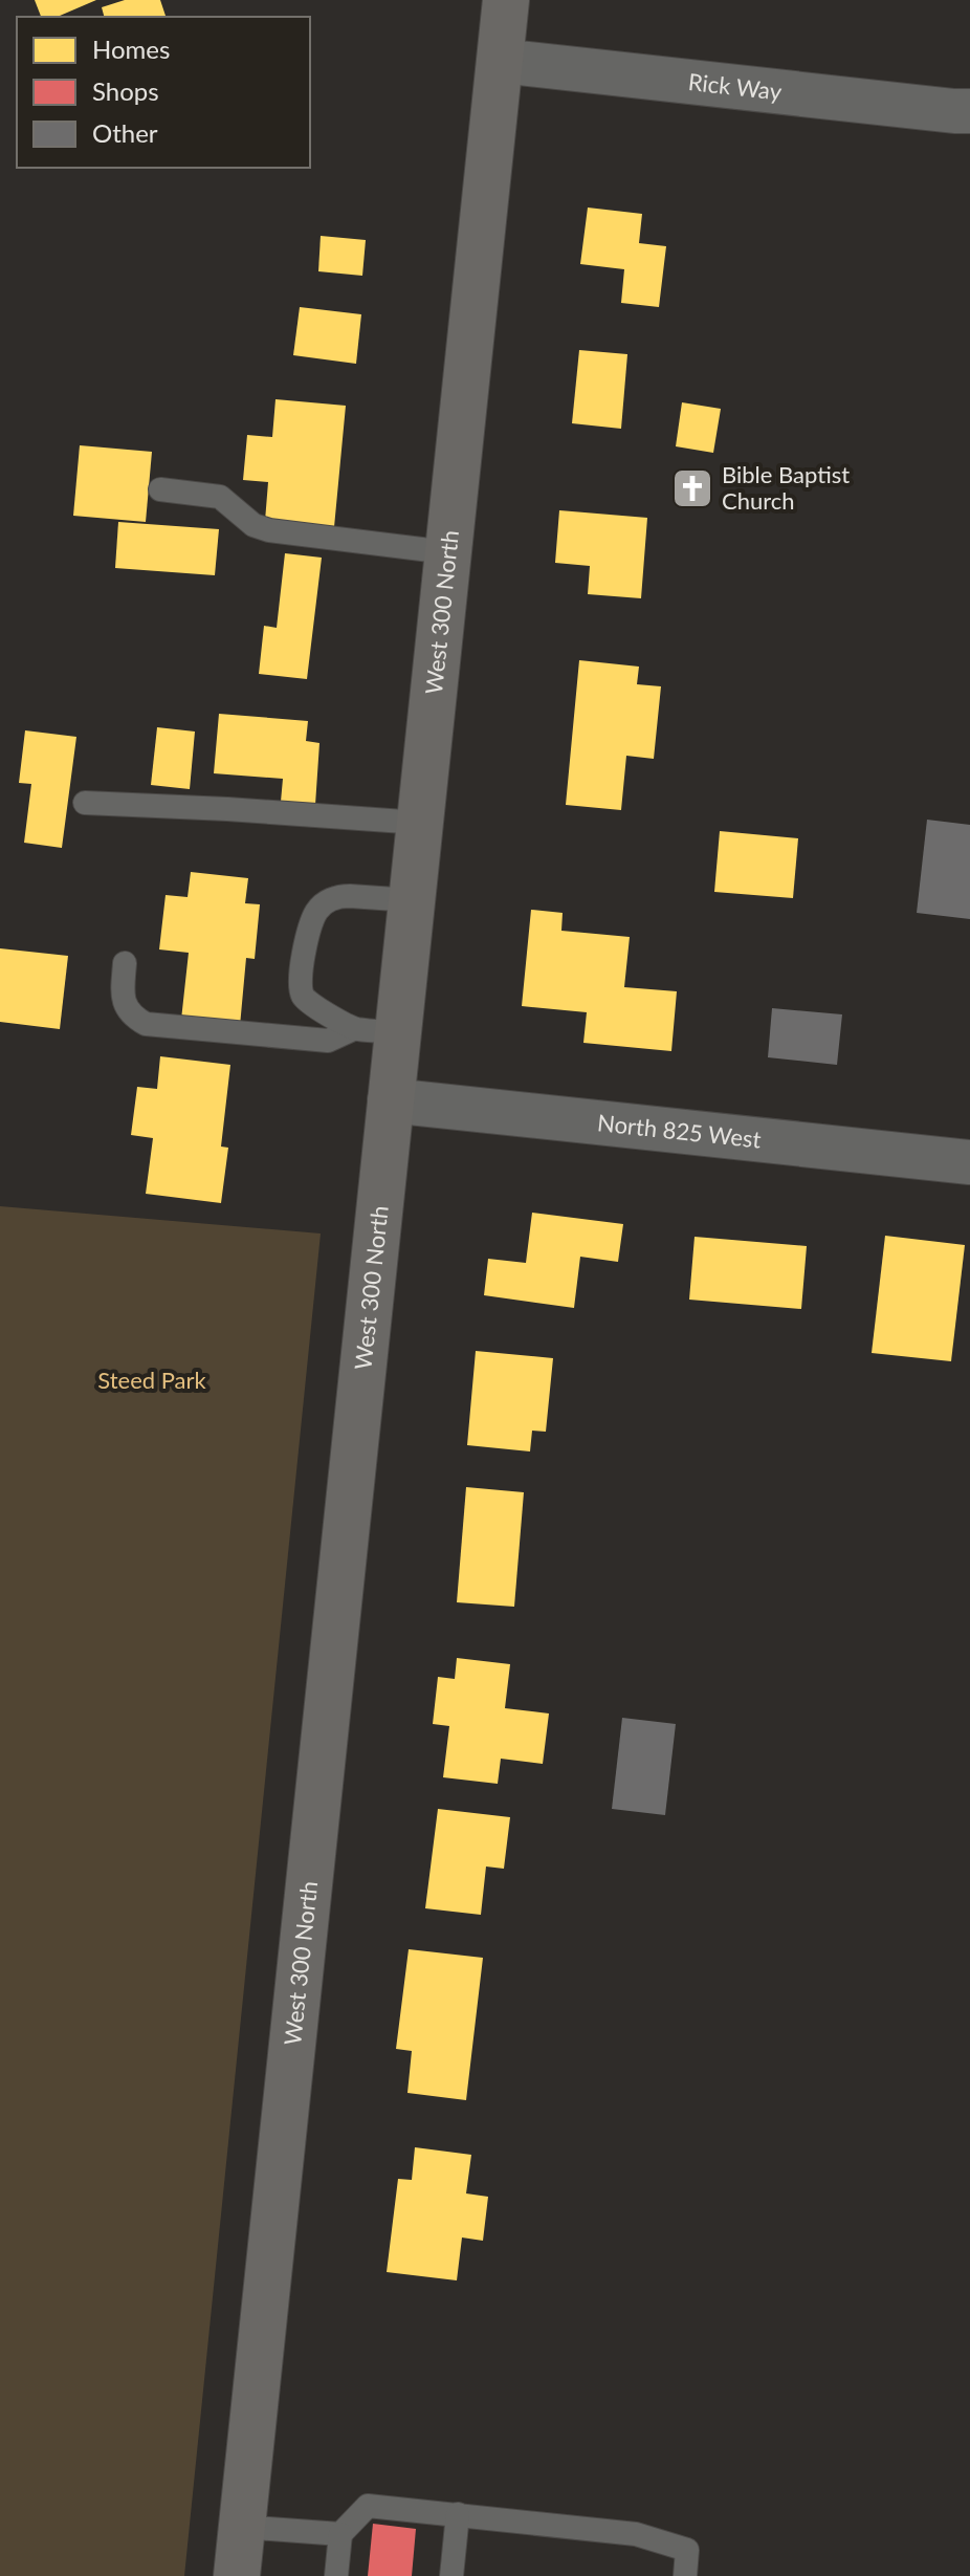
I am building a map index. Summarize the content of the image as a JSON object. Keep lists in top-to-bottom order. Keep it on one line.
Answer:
{"streets":{"main road":["West 300 North"],"street":["Rick Way","North 825 West"]},"crossings":[["Rick Way","West 300 North"],["West 300 North","North 825 West"]],"parks":["Steed Park"],"places":{"church":["Bible Baptist Church"]},"legend":["Homes","Shops","Other"]}
